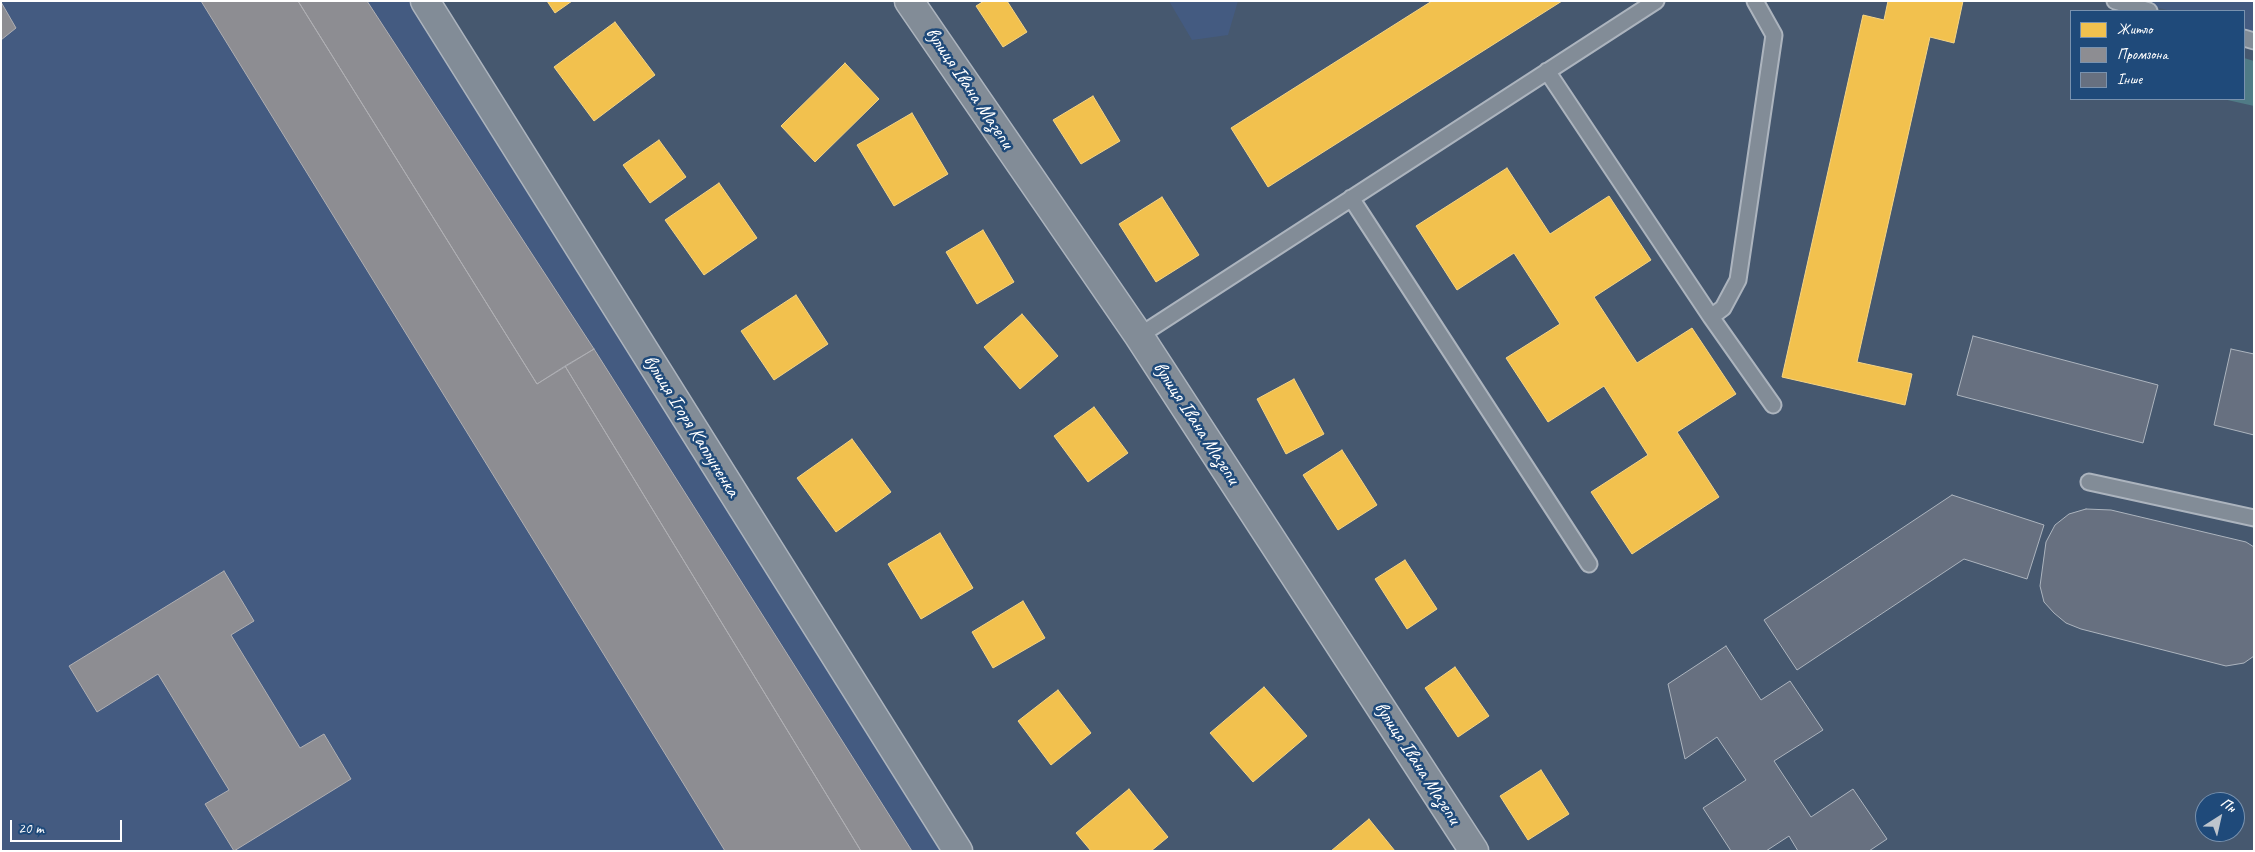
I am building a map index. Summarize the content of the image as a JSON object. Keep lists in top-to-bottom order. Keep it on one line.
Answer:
{"streets":{"street":["вулиця Івана Мазепи","вулиця Ігоря Каплуненка"]},"legend":["Житло","Промзона","Інше"],"scale_bar":"20 m","north":"top right"}
